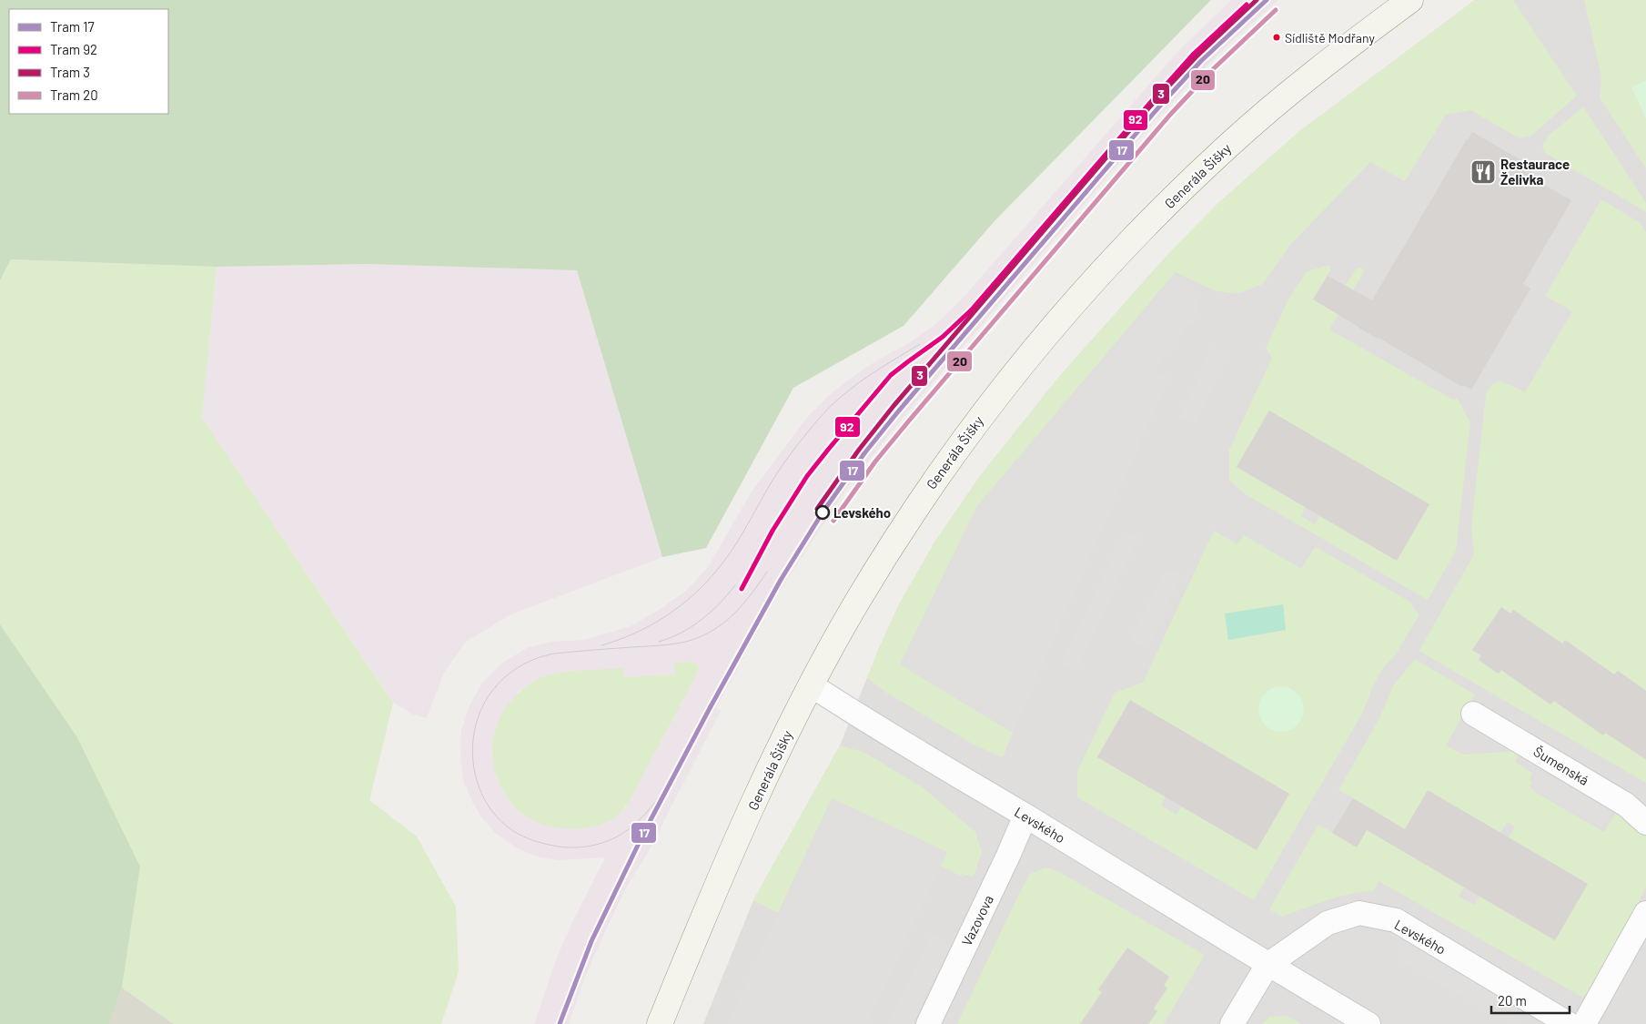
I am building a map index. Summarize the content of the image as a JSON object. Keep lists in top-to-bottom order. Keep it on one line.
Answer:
{"streets":{"main road":["Generála Šišky"],"street":["Šumenská","Levského","Vazovova"]},"crossings":[["Generála Šišky","Levského"],["Levského","Vazovova"]],"places":{"other":["Sídliště Modřany","Levského"],"restaurant":["Restaurace Želivka"]},"lines":["tram line 17","tram line 3","tram line 92","tram line 20"],"legend":["Tram 17","Tram 92","Tram 3","Tram 20"],"scale_bar":"20 m"}
